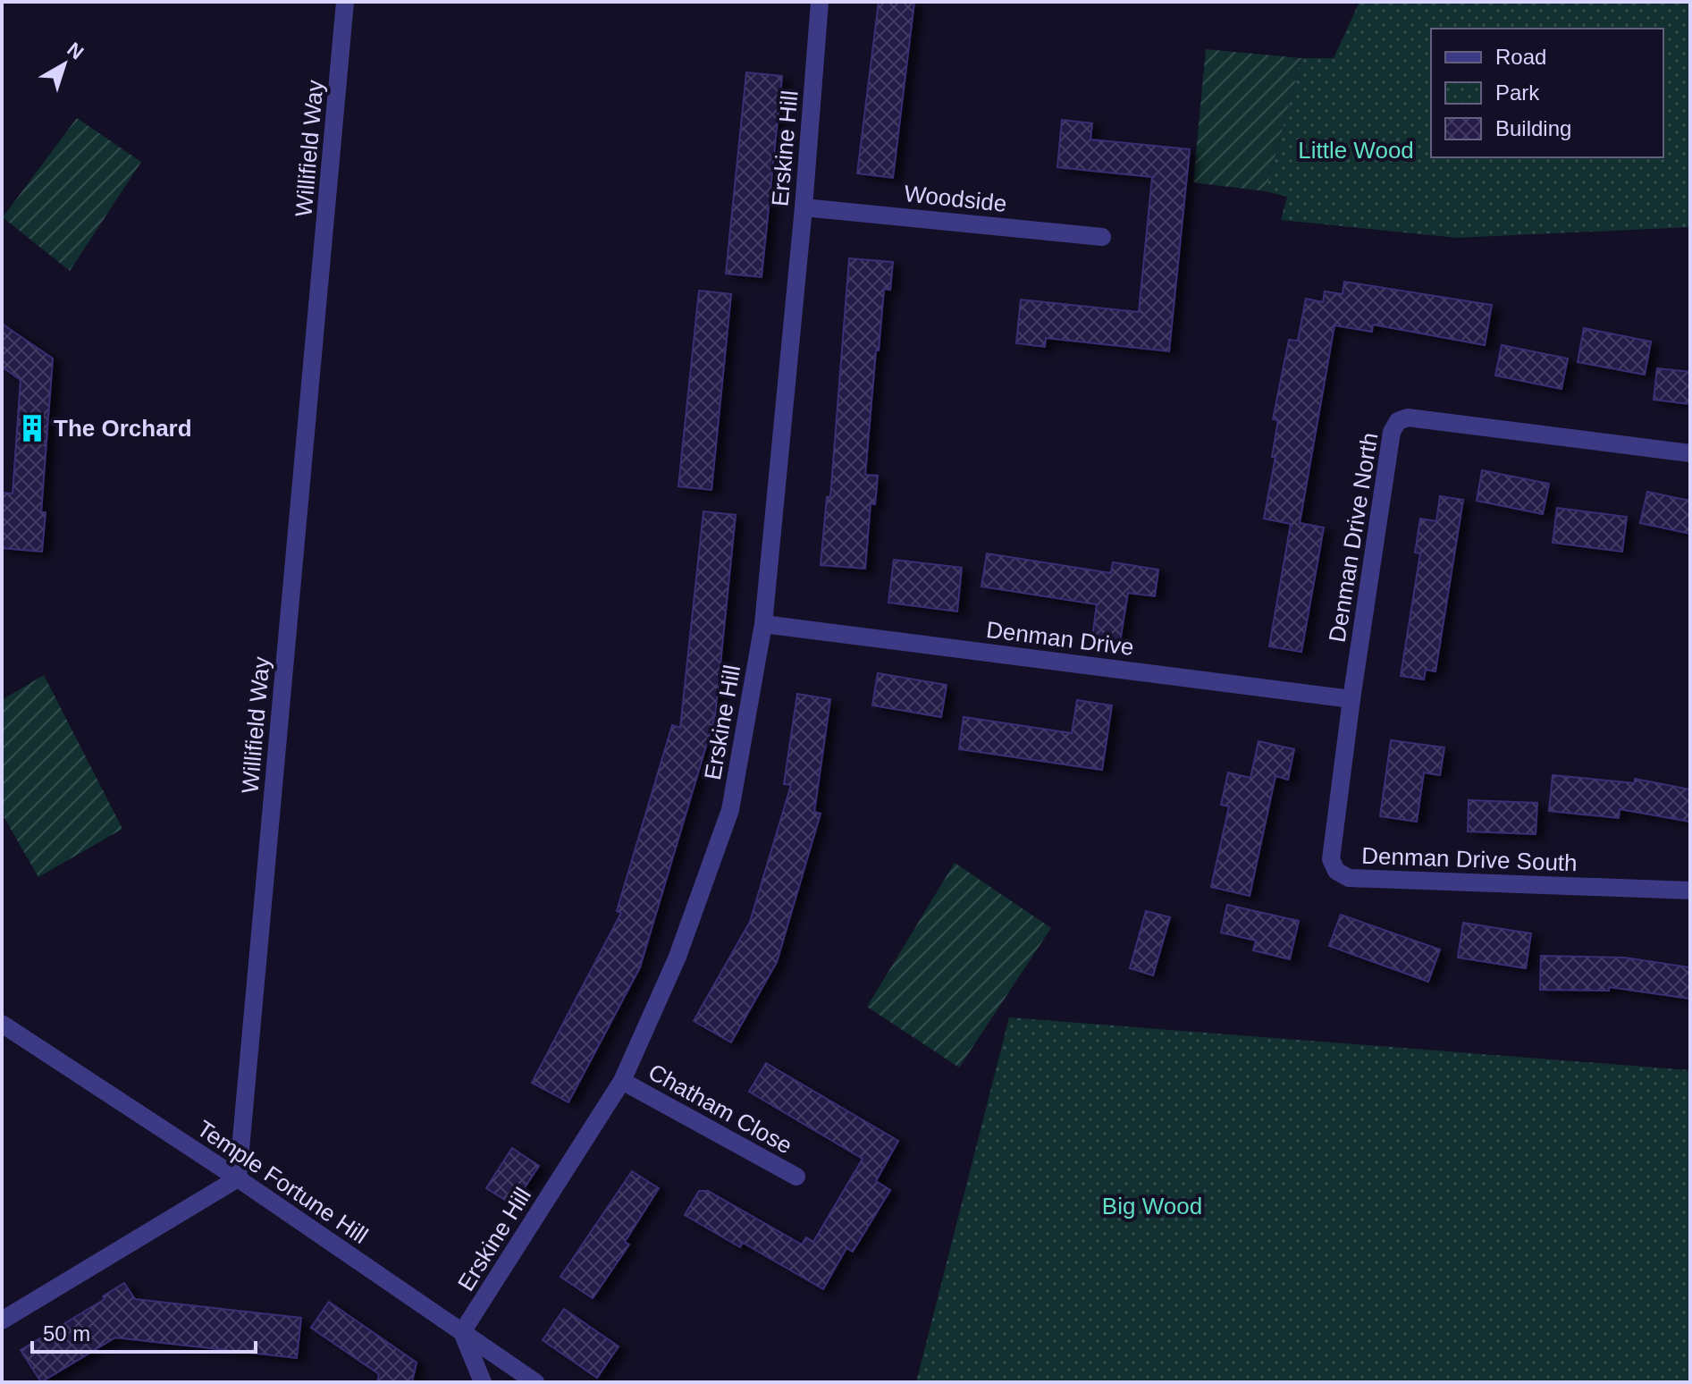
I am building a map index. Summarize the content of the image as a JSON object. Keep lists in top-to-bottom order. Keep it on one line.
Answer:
{"streets":{"street":["Willifield Way","Erskine Hill","Woodside","Denman Drive North","Denman Drive","Denman Drive South","Chatham Close","Temple Fortune Hill"]},"crossings":[["Willifield Way","Temple Fortune Hill"],["Erskine Hill","Woodside"],["Erskine Hill","Denman Drive"],["Erskine Hill","Chatham Close"],["Erskine Hill","Temple Fortune Hill"],["Denman Drive North","Denman Drive"],["Denman Drive North","Denman Drive South"],["Denman Drive","Denman Drive South"]],"parks":["Little Wood","Big Wood"],"places":{"building":["The Orchard"]},"legend":["Road","Park","Building"],"scale_bar":"50 m","north":"top right"}
